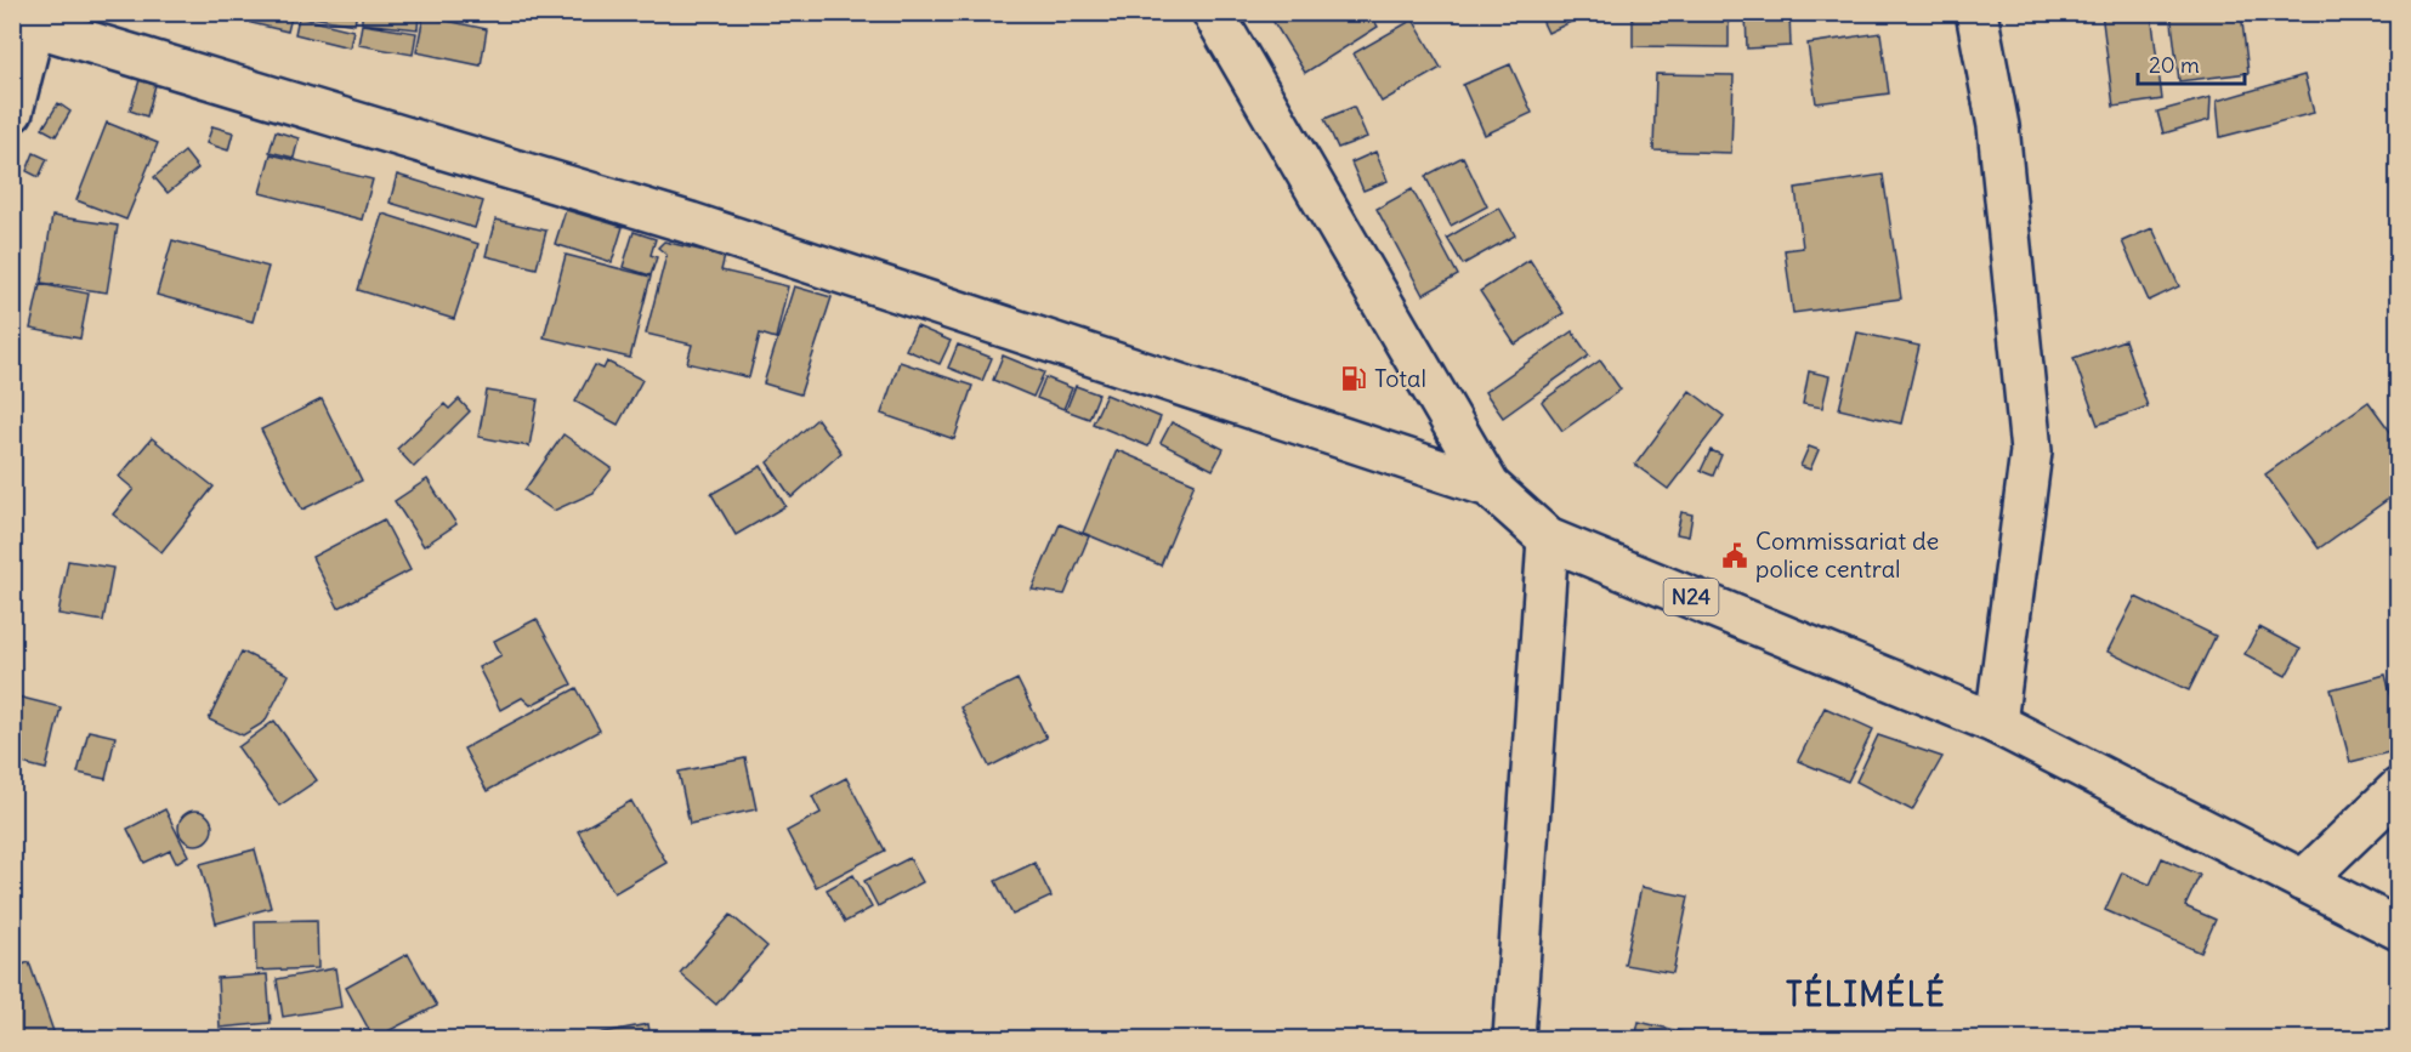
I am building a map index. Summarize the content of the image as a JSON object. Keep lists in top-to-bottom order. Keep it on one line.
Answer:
{"streets":{"main road":["N24"]},"districts":["TÉLIMÉLÉ"],"places":{"fuel station":["Total"],"public building":["Commissariat de police central"]},"scale_bar":"20 m"}
